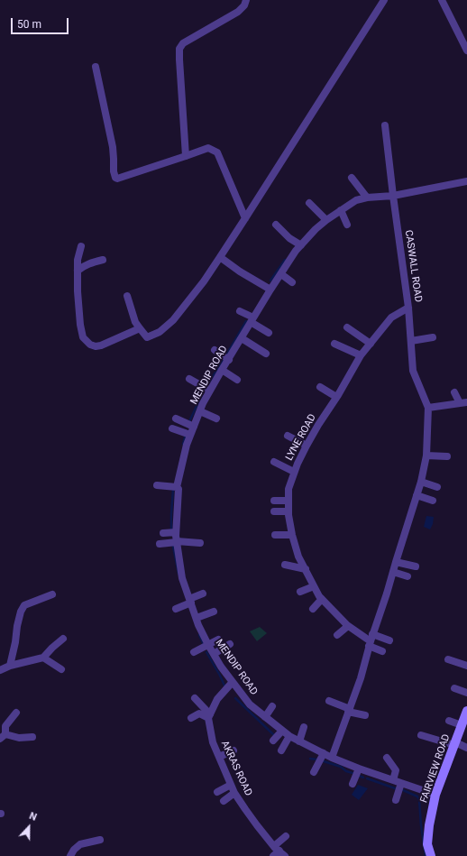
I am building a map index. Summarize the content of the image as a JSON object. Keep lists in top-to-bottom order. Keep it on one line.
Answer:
{"streets":{"main road":["FAIRVIEW ROAD"],"street":["CASWALL ROAD","MENDIP ROAD","LYNE ROAD","AKRAS ROAD"]},"crossings":[["CASWALL ROAD","MENDIP ROAD"],["CASWALL ROAD","LYNE ROAD"],["MENDIP ROAD","FAIRVIEW ROAD"]],"scale_bar":"50 m","north":"top"}
